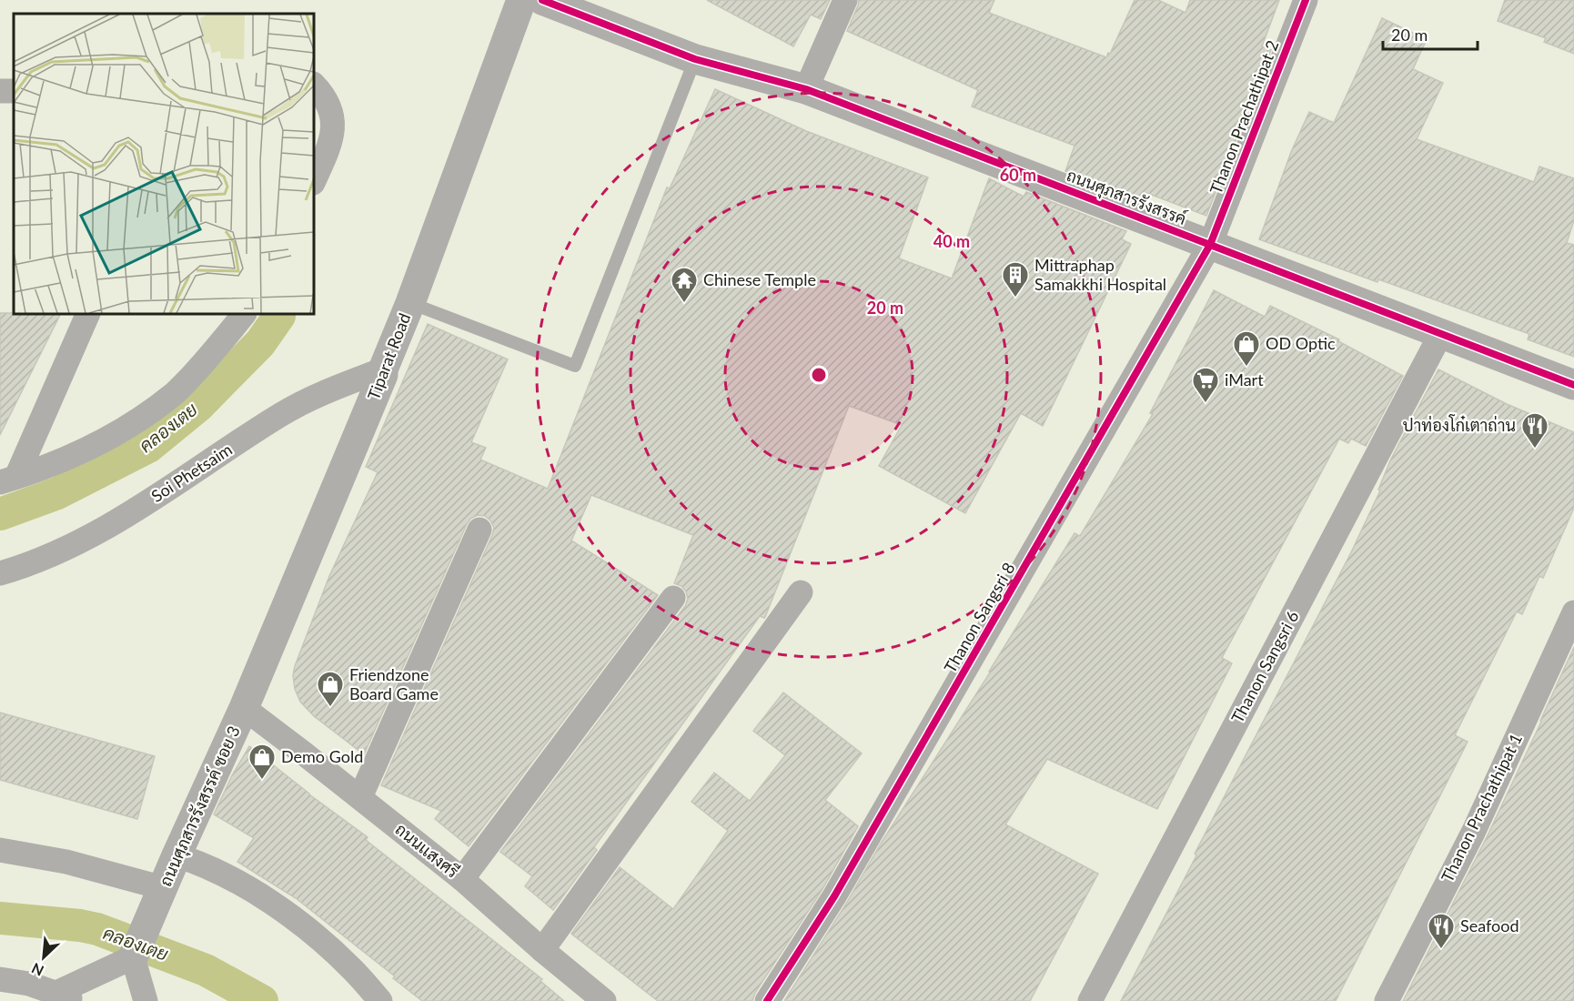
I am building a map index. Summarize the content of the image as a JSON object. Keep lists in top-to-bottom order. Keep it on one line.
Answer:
{"streets":{"street":["Thanon Prachathipat 2","ถนนศุภสารรังสรรค์","Tiparat Road","Soi Phetsaim","Thanon Sangsri 8","Thanon Sangsri 6","ถนนศุภสารรังสรรค์ ซอย 3","Thanon Prachathipat 1","ถนนเเสงศรี"]},"crossings":[["Thanon Prachathipat 2","ถนนศุภสารรังสรรค์"],["Thanon Prachathipat 2","Thanon Sangsri 8"],["ถนนศุภสารรังสรรค์","Thanon Sangsri 8"],["ถนนศุภสารรังสรรค์","Thanon Sangsri 6"],["Tiparat Road","Soi Phetsaim"],["Tiparat Road","ถนนศุภสารรังสรรค์ ซอย 3"],["Tiparat Road","ถนนเเสงศรี"],["ถนนศุภสารรังสรรค์ ซอย 3","ถนนเเสงศรี"]],"water":["คลองเตย"],"places":{"building":["Mittraphap Samakkhi Hospital"],"temple":["Chinese Temple"],"shop":["OD Optic","Friendzone Board Game","Demo Gold"],"supermarket":["iMart"],"restaurant":["ปาท่องโก๋เตาถ่าน","Seafood"]},"scale_bar":"20 m","north":"bottom left","rings":["60 m","40 m","20 m"]}
